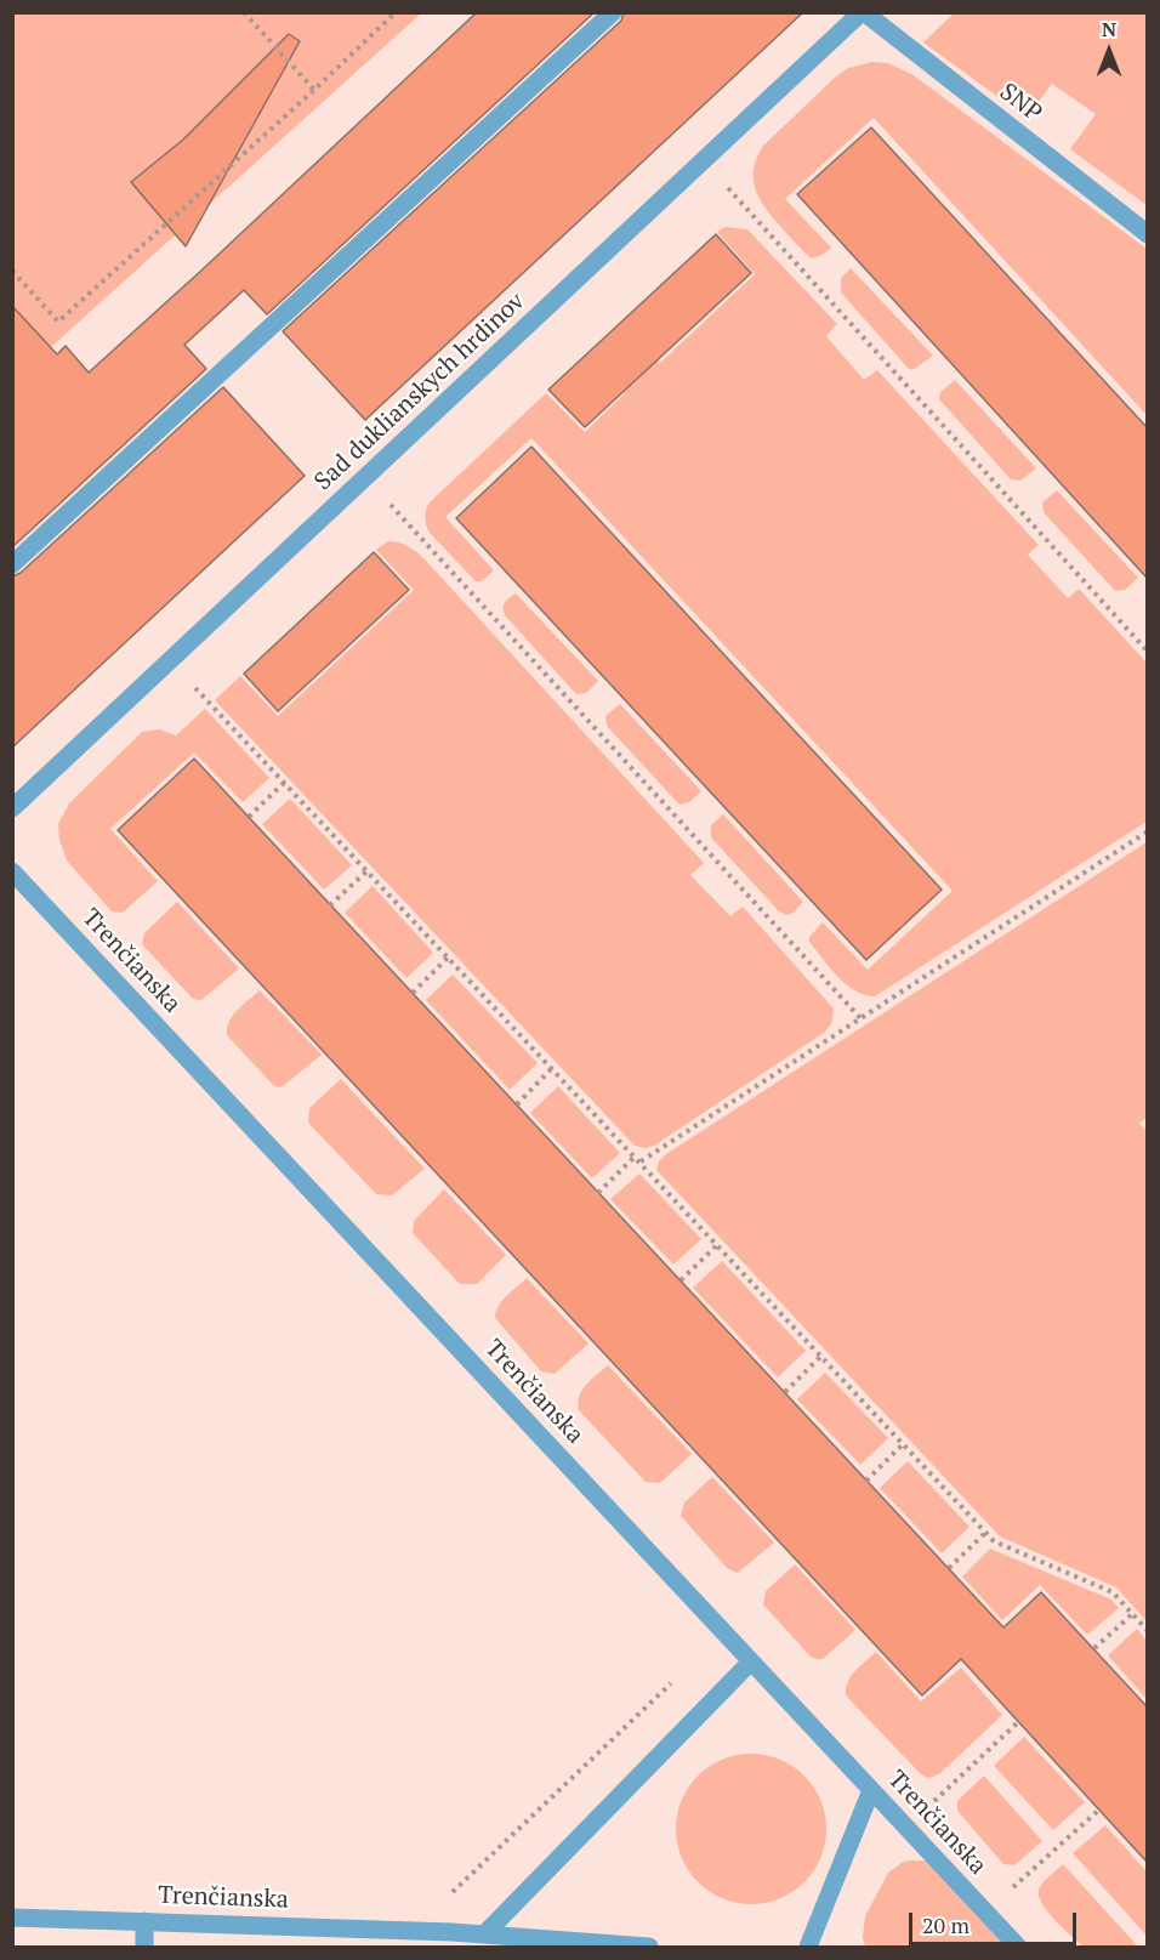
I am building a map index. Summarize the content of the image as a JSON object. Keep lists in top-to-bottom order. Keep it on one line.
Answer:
{"streets":{"street":["SNP","Sad duklianskych hrdinov","Trenčianska"]},"crossings":[["SNP","Sad duklianskych hrdinov"]],"scale_bar":"20 m","north":"top"}
